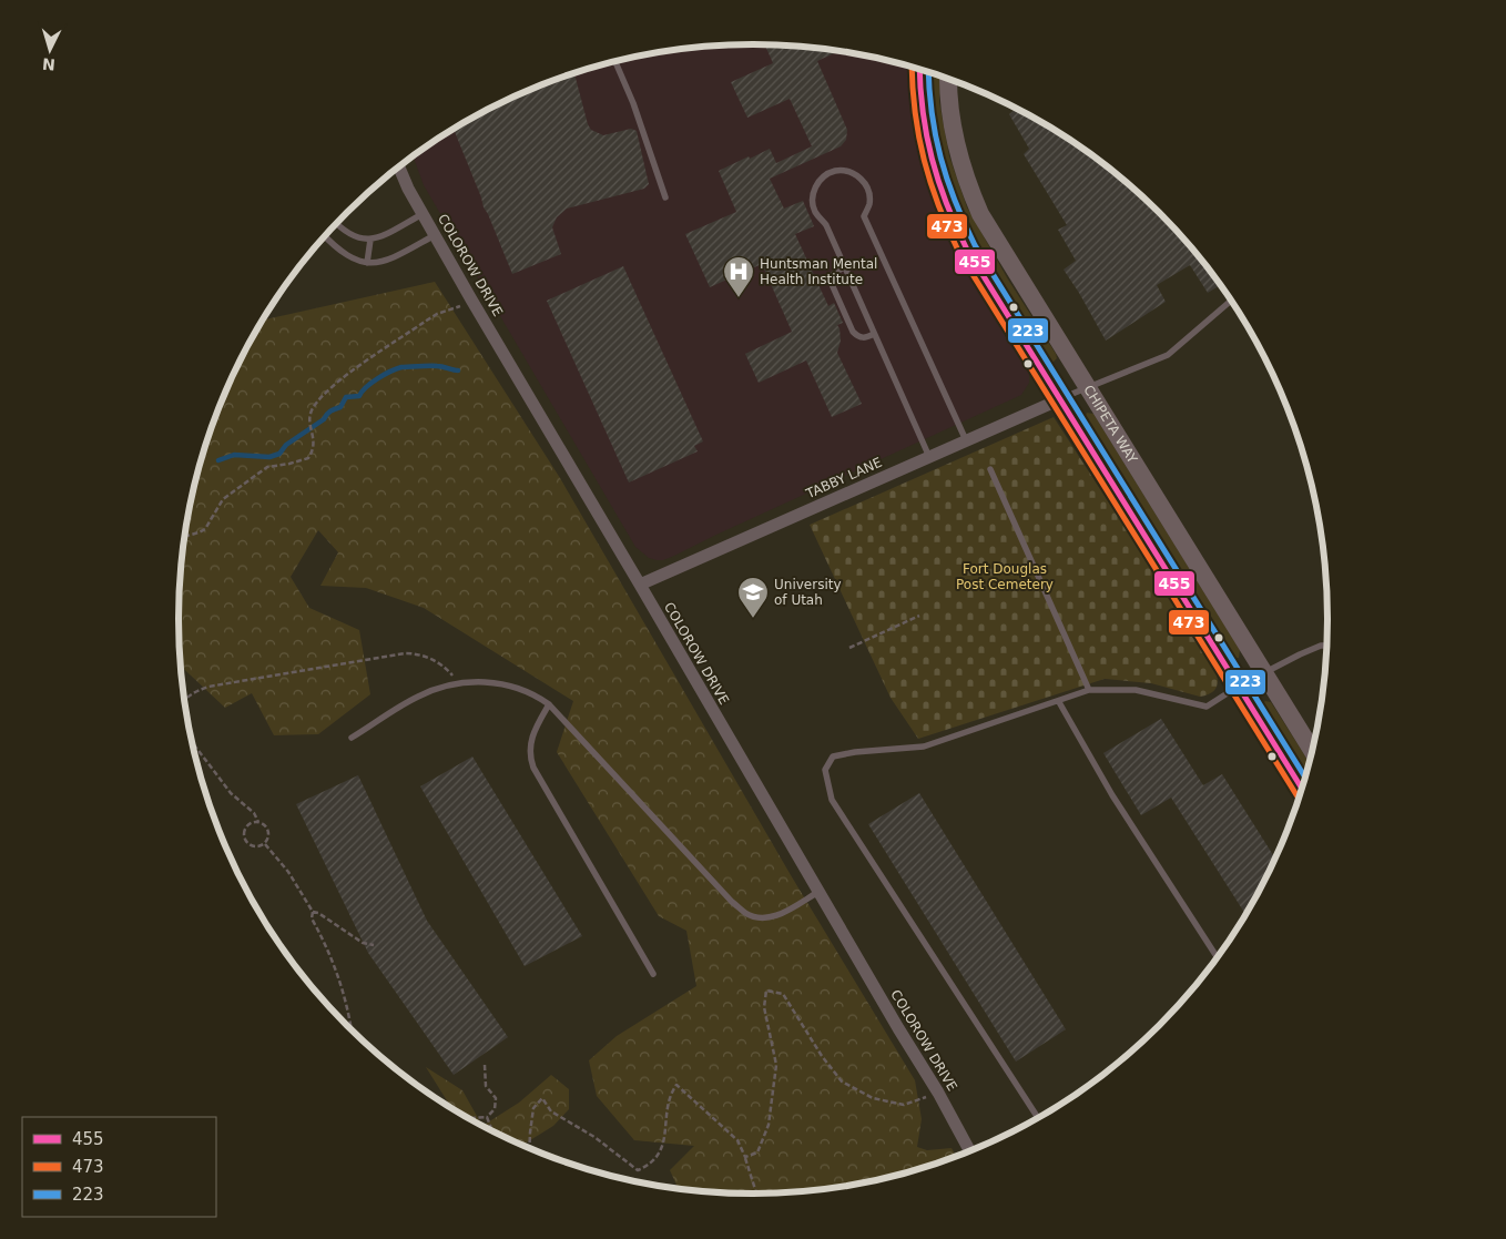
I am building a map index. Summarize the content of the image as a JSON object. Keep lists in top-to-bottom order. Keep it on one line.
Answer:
{"streets":{"street":["COLOROW DRIVE","CHIPETA WAY","TABBY LANE"]},"crossings":[["COLOROW DRIVE","TABBY LANE"],["CHIPETA WAY","TABBY LANE"]],"parks":["Fort Douglas Post Cemetery"],"places":{"hospital":["Huntsman Mental Health Institute"],"school or university":["University of Utah"]},"lines":["transit line 473","transit line 455","transit line 223"],"legend":["455","473","223"],"north":"bottom"}
